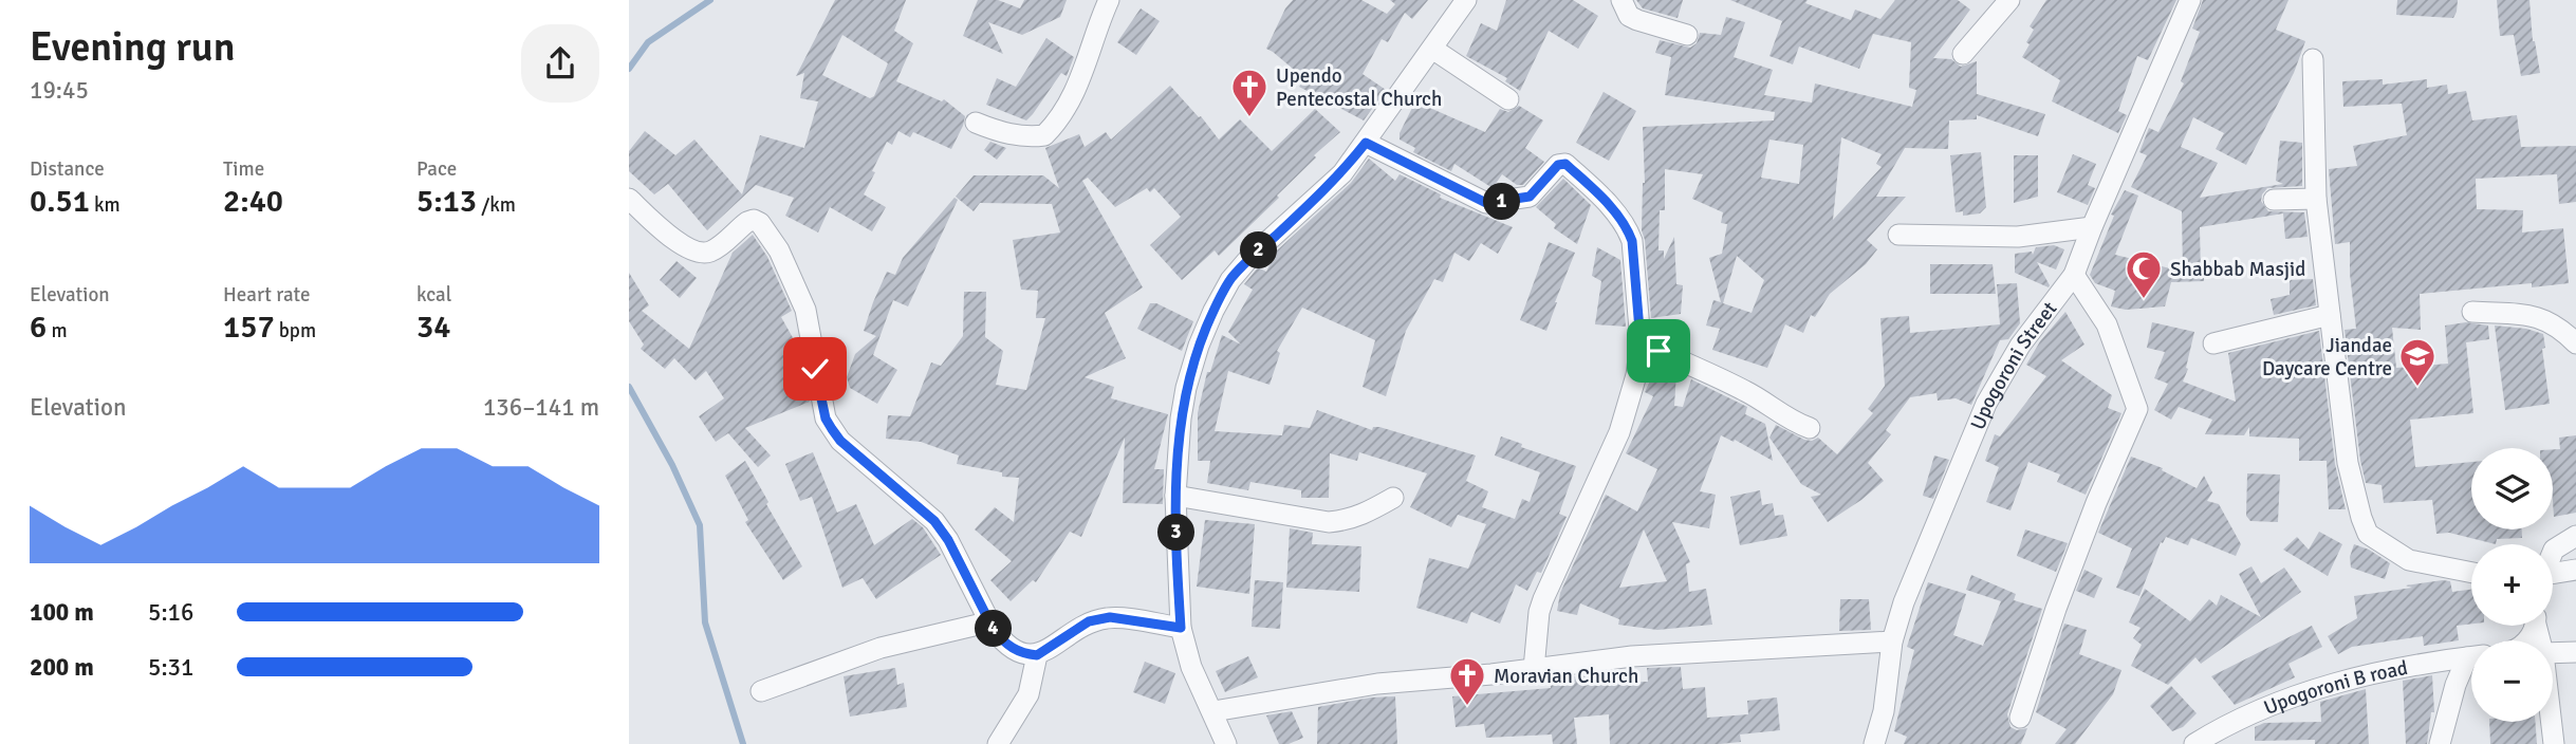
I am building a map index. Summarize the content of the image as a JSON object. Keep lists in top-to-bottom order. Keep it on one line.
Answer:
{"streets":{"street":["Upogoroni Street","Upogoroni B road"]},"places":{"church":["Upendo Pentecostal Church","Moravian Church"],"mosque":["Shabbab Masjid"],"school or university":["Jiandae Daycare Centre"]},"page":{"heading":["Evening run","19:45"],"stats":[["Distance","0.51 km"],["Time","2:40"],["Pace","5:13 /km"],["Elevation","6 m"],["Heart rate","157 bpm"],["kcal","34"]],"pins":["1","2","3","4"],"chart":["Elevation","136–141 m"],"map_buttons":["+","−"],"list":[{"name":"100 m","note":"5:16"},{"name":"200 m","note":"5:31"}]}}
